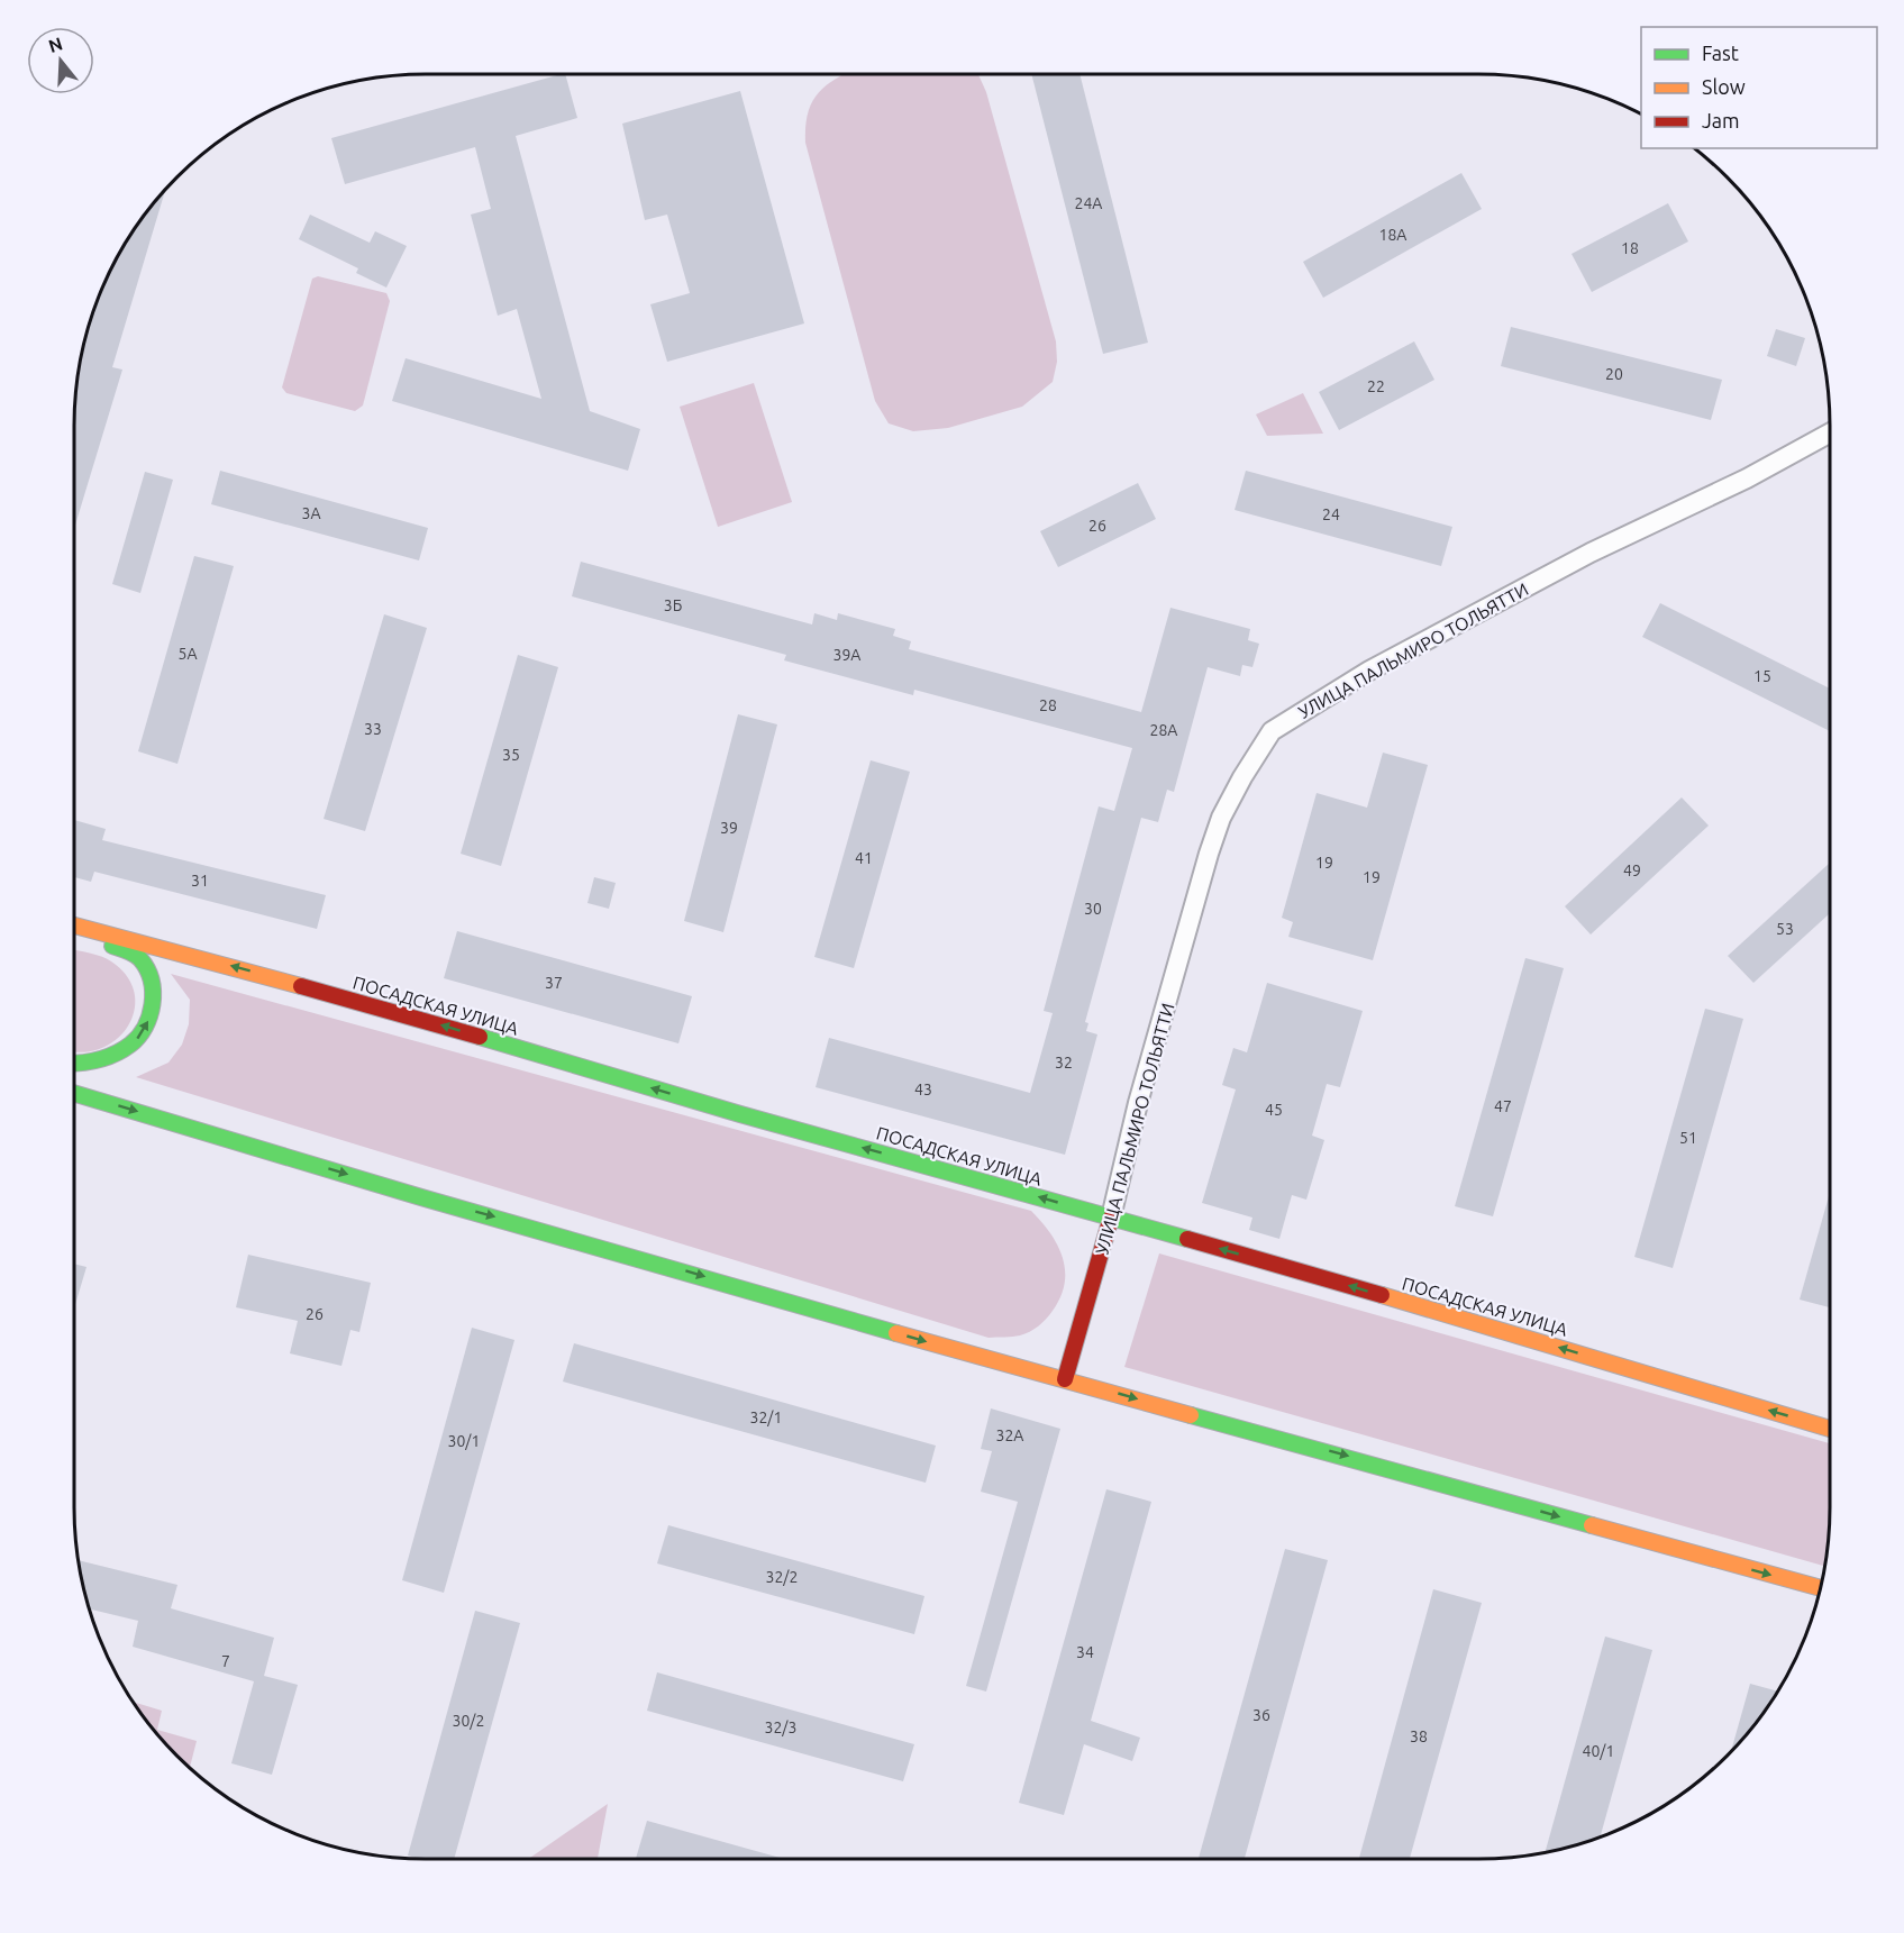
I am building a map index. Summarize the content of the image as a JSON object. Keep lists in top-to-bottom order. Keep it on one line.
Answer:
{"streets":{"street":["УЛИЦА ПАЛЬМИРО ТОЛЬЯТТИ","ПОСАДСКАЯ УЛИЦА"]},"crossings":[["УЛИЦА ПАЛЬМИРО ТОЛЬЯТТИ","ПОСАДСКАЯ УЛИЦА"]],"one_way":["ПОСАДСКАЯ УЛИЦА"],"house_numbers":["24А","18А","18","20","22","3А","24","26","3Б","5А","39А","15","28","33","28А","35","39","41","19","49","19","31","30","53","37","32","43","47","45","51","26","32/1","32А","30/1","32/2","34","7","36","30/2","32/3","38","40/1"],"legend":["Fast","Slow","Jam"],"north":"top"}
